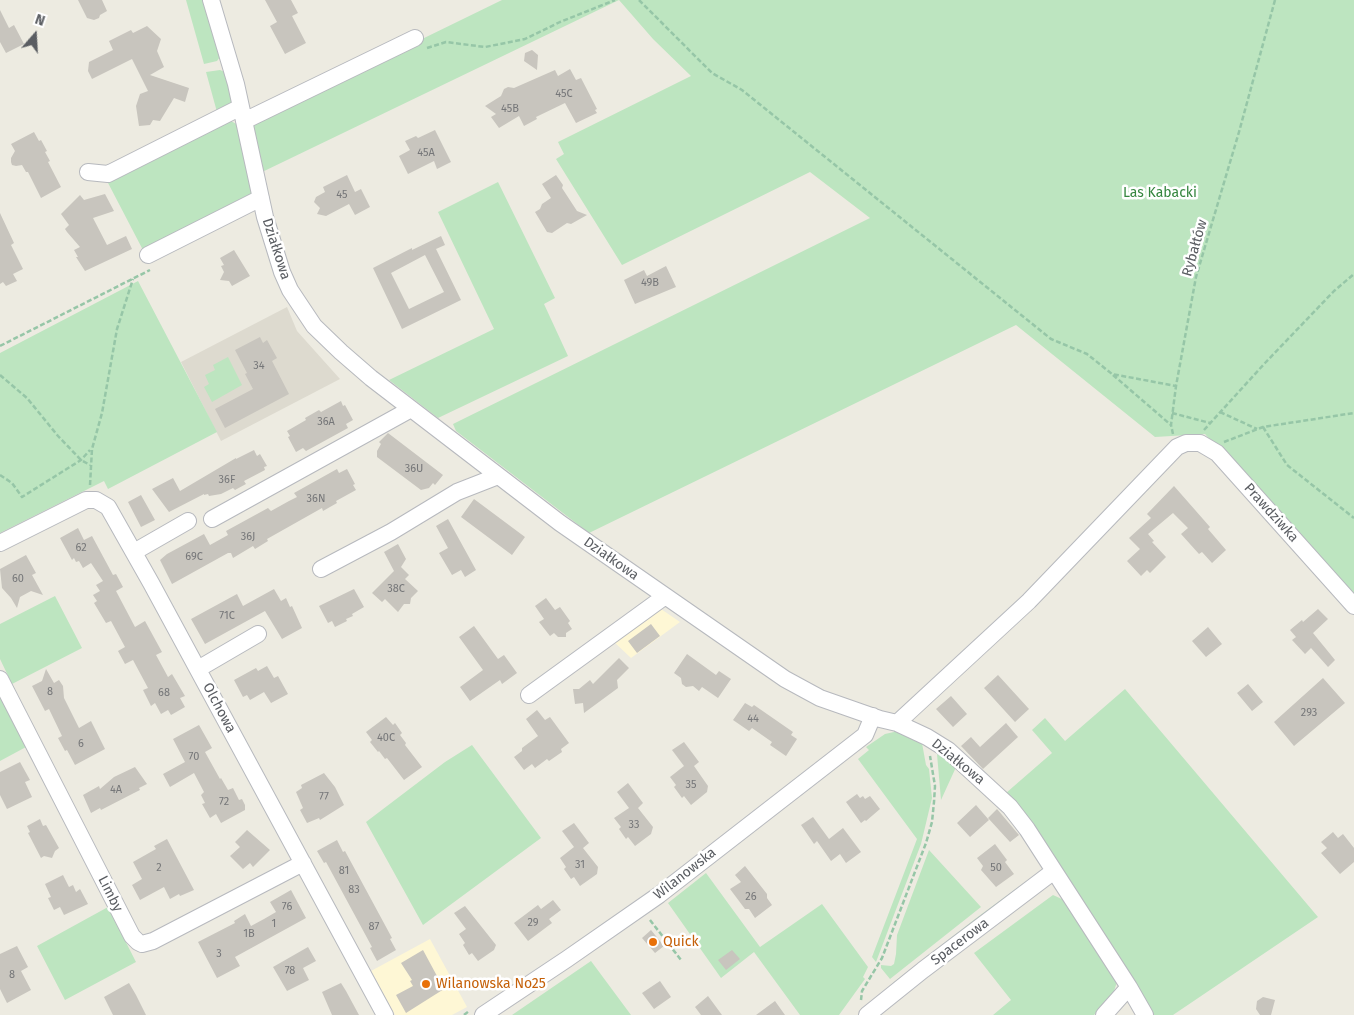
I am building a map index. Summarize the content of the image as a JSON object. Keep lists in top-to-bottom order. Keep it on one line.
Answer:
{"streets":{"street":["Działkowa","Prawdziwka","Olchowa","Wilanowska","Limby","Spacerowa"],"path":["Rybałtów"]},"crossings":[["Działkowa","Wilanowska"],["Działkowa","Spacerowa"],["Olchowa","Limby"]],"parks":["Las Kabacki"],"places":["Quick","Wilanowska No25"],"house_numbers":["45C","45B","45A","45","49B","34","36A","36U","36F","36N","36J","62","69C","60","38C","71C","8","68","293","44","40C","6","70","35","4A","77","72","33","31","2","50","81","83","26","76","29","1","87","1B","3","78","8"],"north":"top"}
